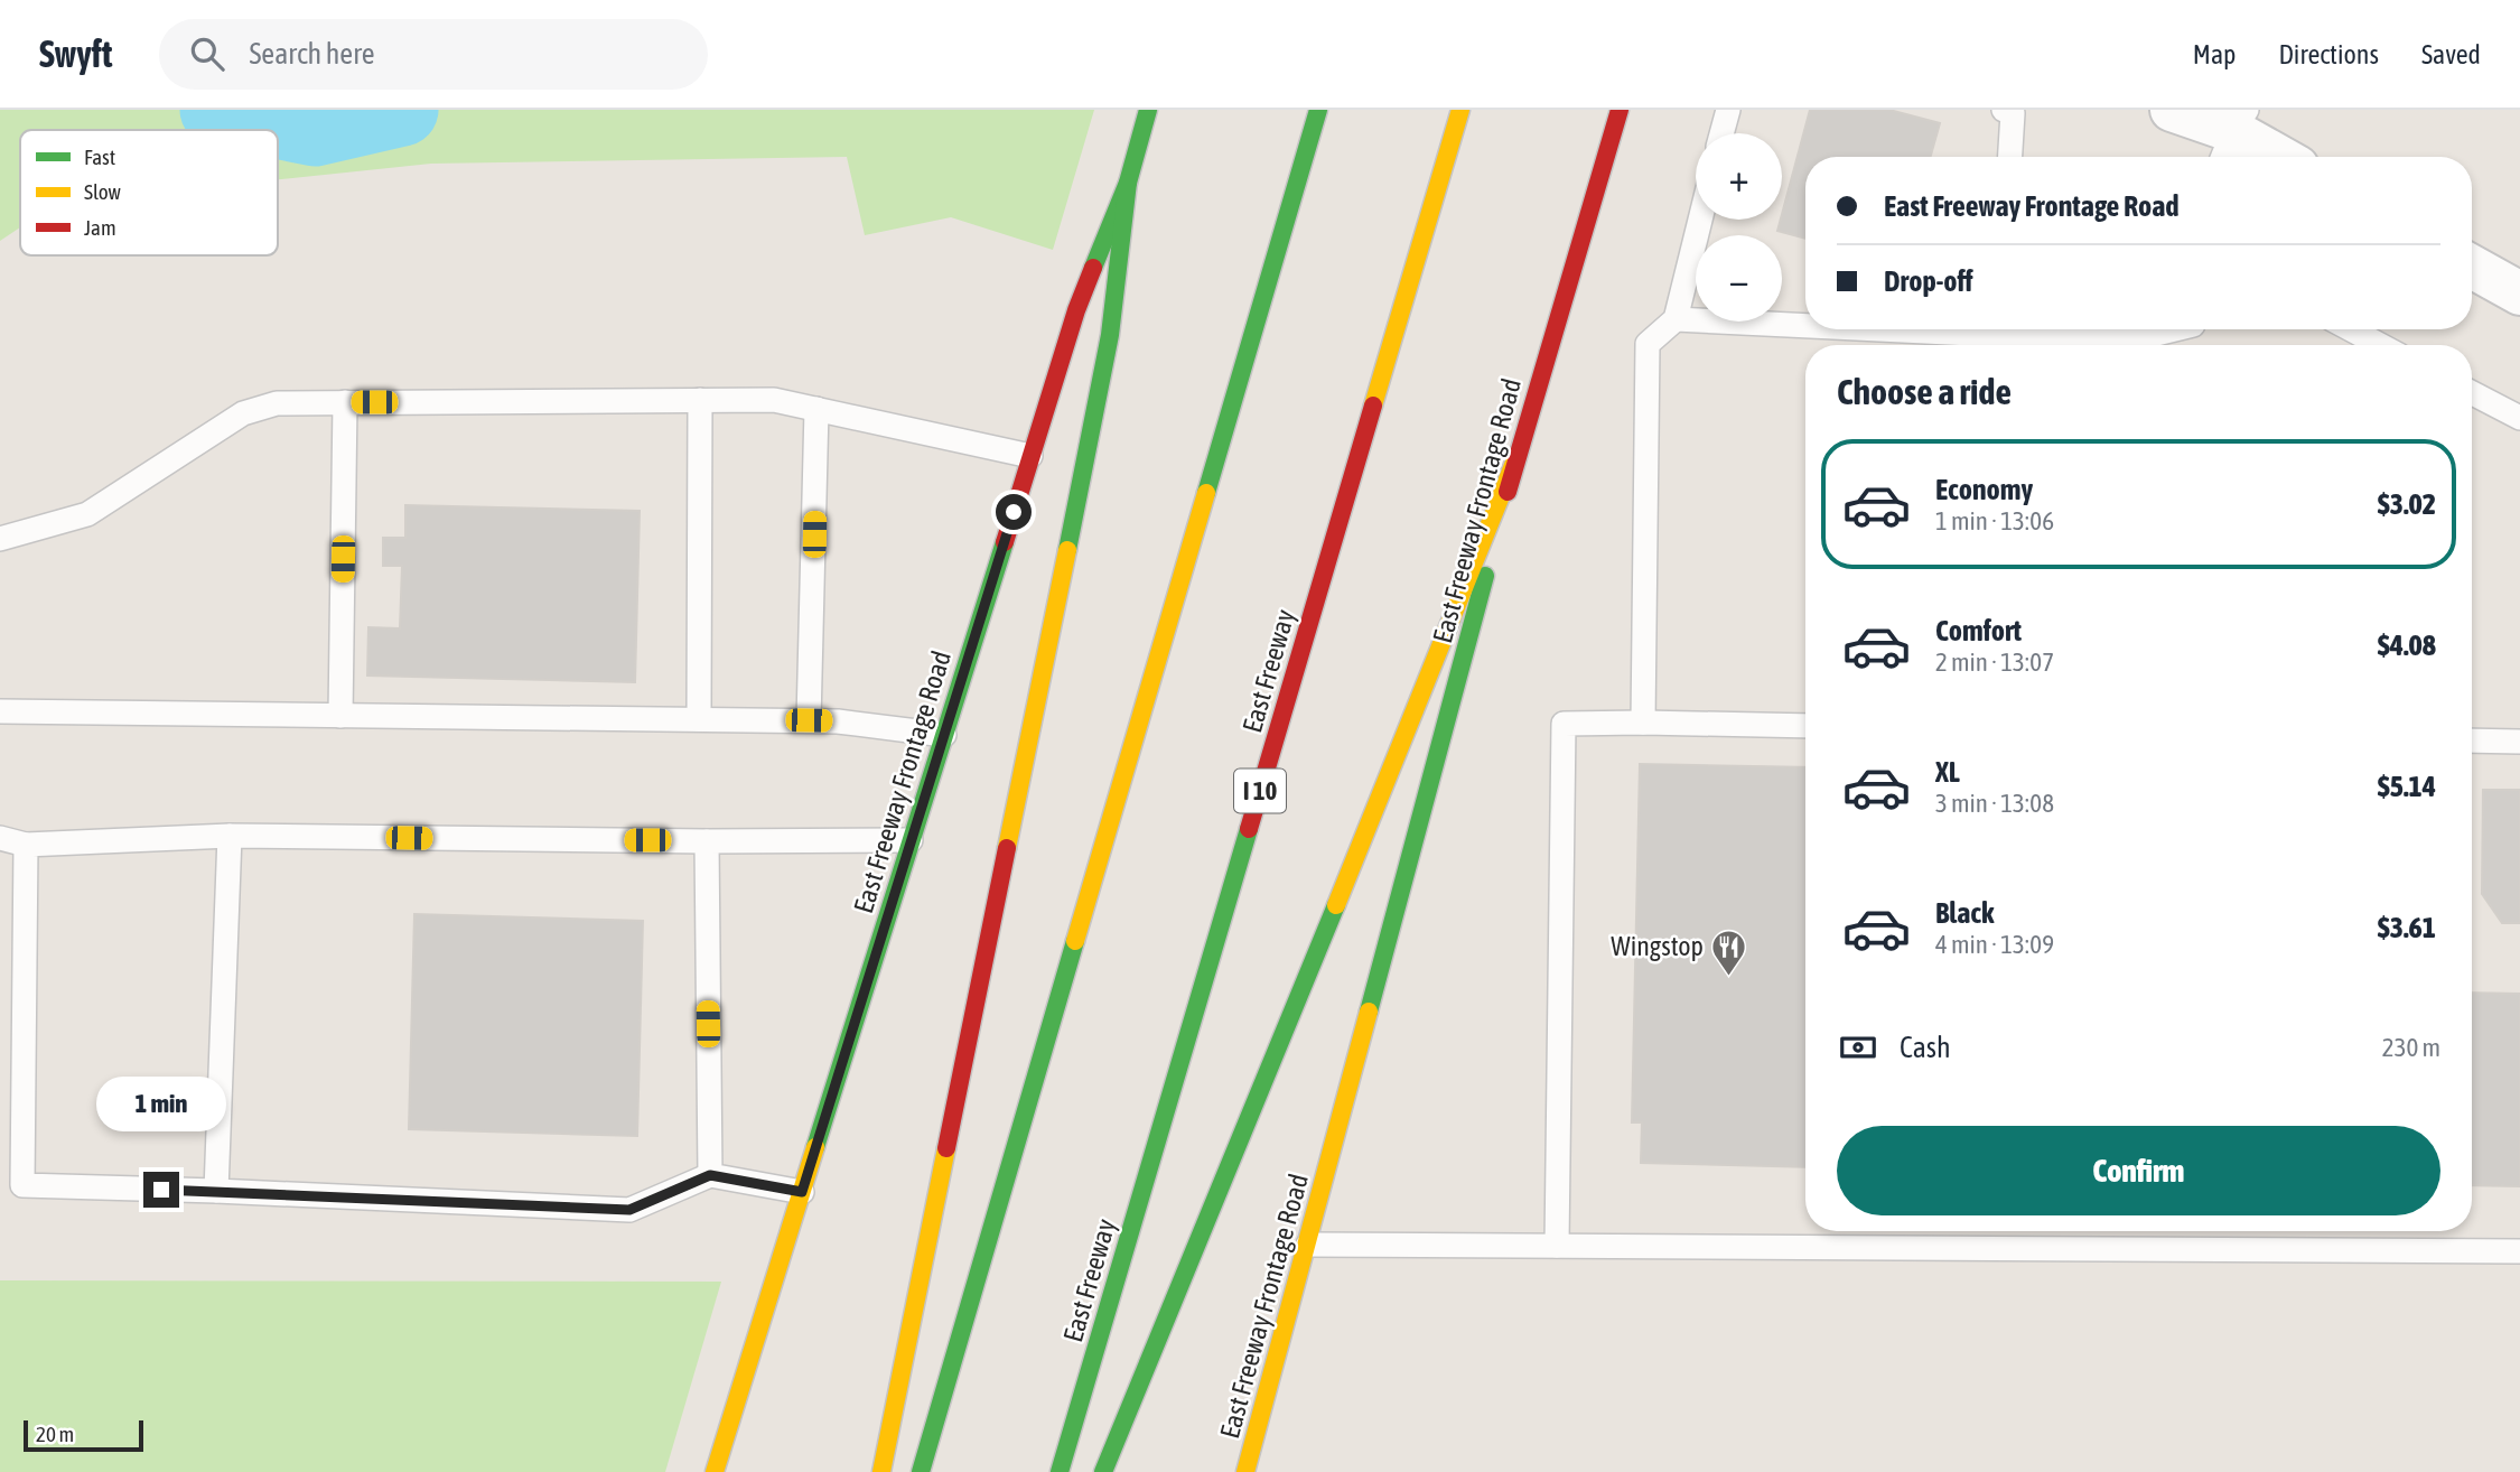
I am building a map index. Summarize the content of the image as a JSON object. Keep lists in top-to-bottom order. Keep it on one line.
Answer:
{"streets":{"main road":["East Freeway Frontage Road","East Freeway","I 10"]},"places":{"restaurant":["Wingstop"]},"legend":["Fast","Slow","Jam"],"scale_bar":"20 m","page":{"header":"Swyft","search":"Search here","nav":["Map","Directions","Saved"],"map_buttons":["+","−"],"banner":["East Freeway Frontage Road","Drop-off"],"heading":"Choose a ride","list":[{"name":"Economy","note":"1 min · 13:06","value":"$3.02"},{"name":"Comfort","note":"2 min · 13:07","value":"$4.08"},{"name":"XL","note":"3 min · 13:08","value":"$5.14"},{"name":"Black","note":"4 min · 13:09","value":"$3.61"}],"pay":["Cash","230 m"],"bubble":"1 min","buttons":"Confirm","scale":"20 m"}}
